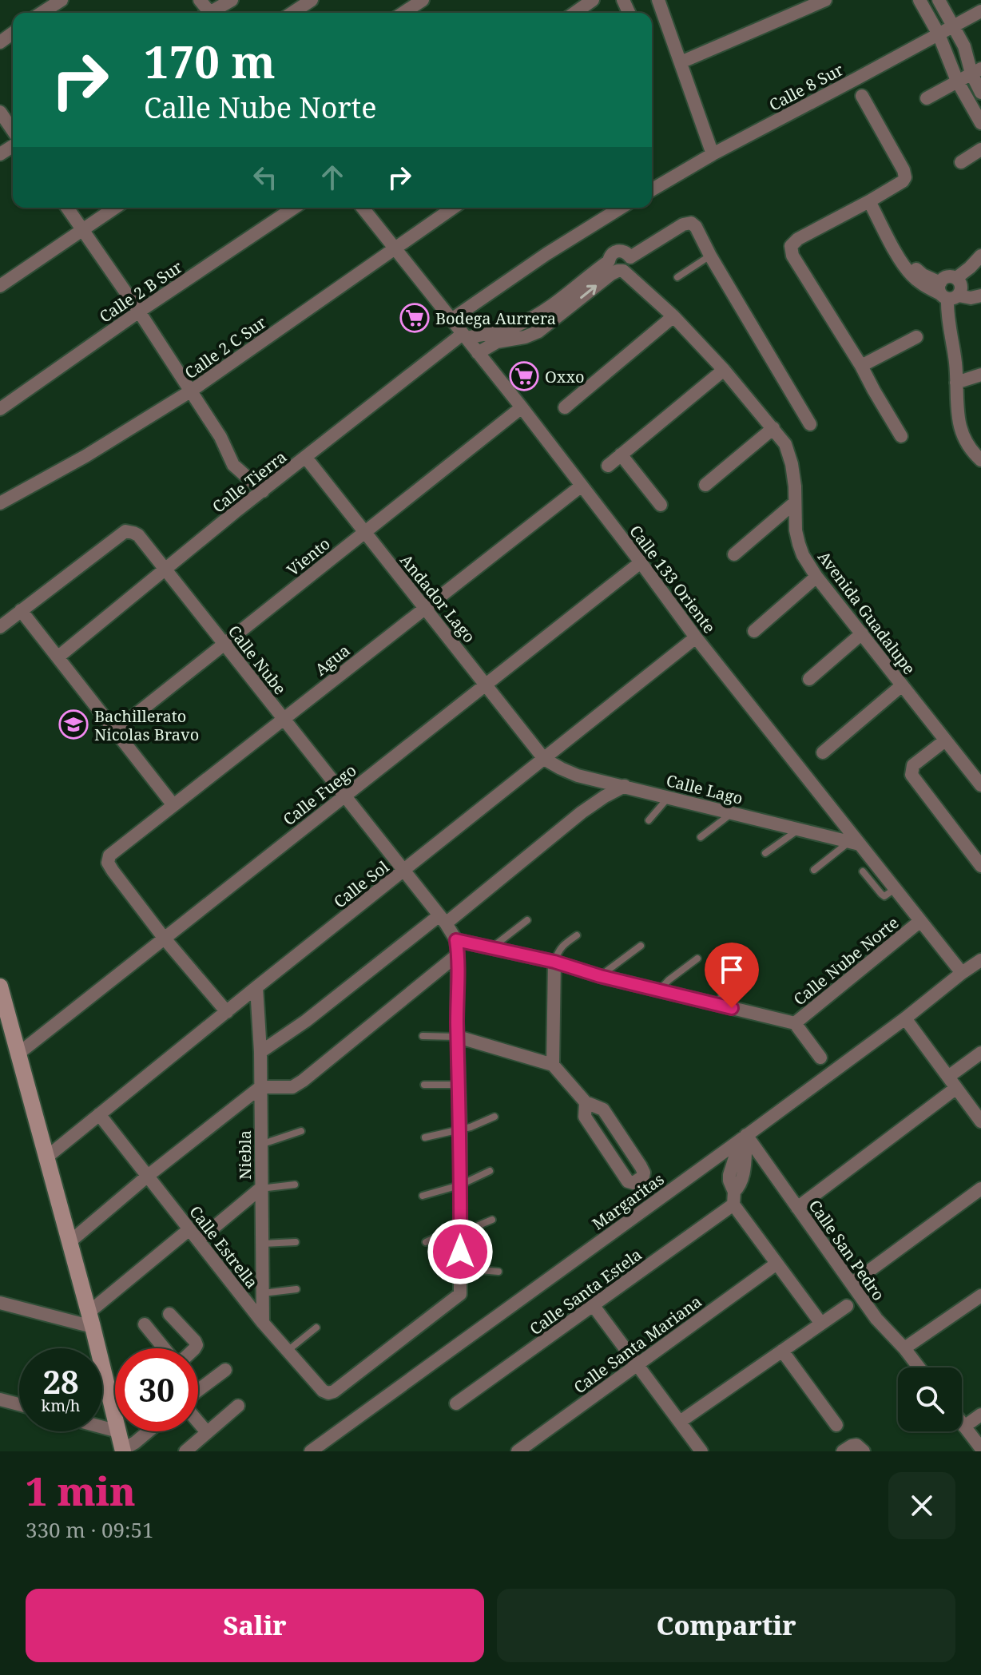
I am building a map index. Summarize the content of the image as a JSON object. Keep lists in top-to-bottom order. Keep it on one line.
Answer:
{"streets":{"street":["Calle 8 Sur","Calle 2 B Sur","Calle 2 C Sur","Calle Tierra","Viento","Calle 133 Oriente","Andador Lago","Avenida Guadalupe","Calle Nube","Agua","Calle Lago","Calle Fuego","Calle Sol","Calle Nube Norte","Niebla","Margaritas","Calle Estrella","Calle San Pedro","Calle Santa Estela","Calle Santa Mariana"]},"crossings":[["Calle 2 C Sur","Calle 133 Oriente"],["Calle Tierra","Calle 133 Oriente"],["Calle Tierra","Andador Lago"],["Calle Tierra","Calle Nube"],["Viento","Calle 133 Oriente"],["Viento","Andador Lago"],["Viento","Calle Nube"],["Calle 133 Oriente","Agua"],["Calle 133 Oriente","Calle Lago"],["Calle 133 Oriente","Calle Fuego"],["Calle 133 Oriente","Calle Sol"],["Calle 133 Oriente","Calle Nube Norte"],["Calle 133 Oriente","Margaritas"],["Andador Lago","Agua"],["Andador Lago","Calle Lago"],["Andador Lago","Calle Fuego"],["Andador Lago","Calle Sol"],["Calle Nube","Agua"],["Calle Nube","Calle Fuego"],["Calle Nube","Calle Sol"],["Calle Nube","Calle Nube Norte"],["Agua","Calle Fuego"],["Calle Lago","Calle Sol"],["Calle Sol","Niebla"],["Calle Sol","Calle Estrella"],["Niebla","Calle Estrella"],["Margaritas","Calle San Pedro"]],"places":{"supermarket":["Bodega Aurrera","Oxxo"],"school or university":["Bachillerato Nicolas Bravo"]},"page":{"turn":["170 m","Calle Nube Norte"],"speed":"28 km/h","limit":"30","heading":["1 min","330 m · 09:51"],"buttons":["Salir","Compartir"]}}
